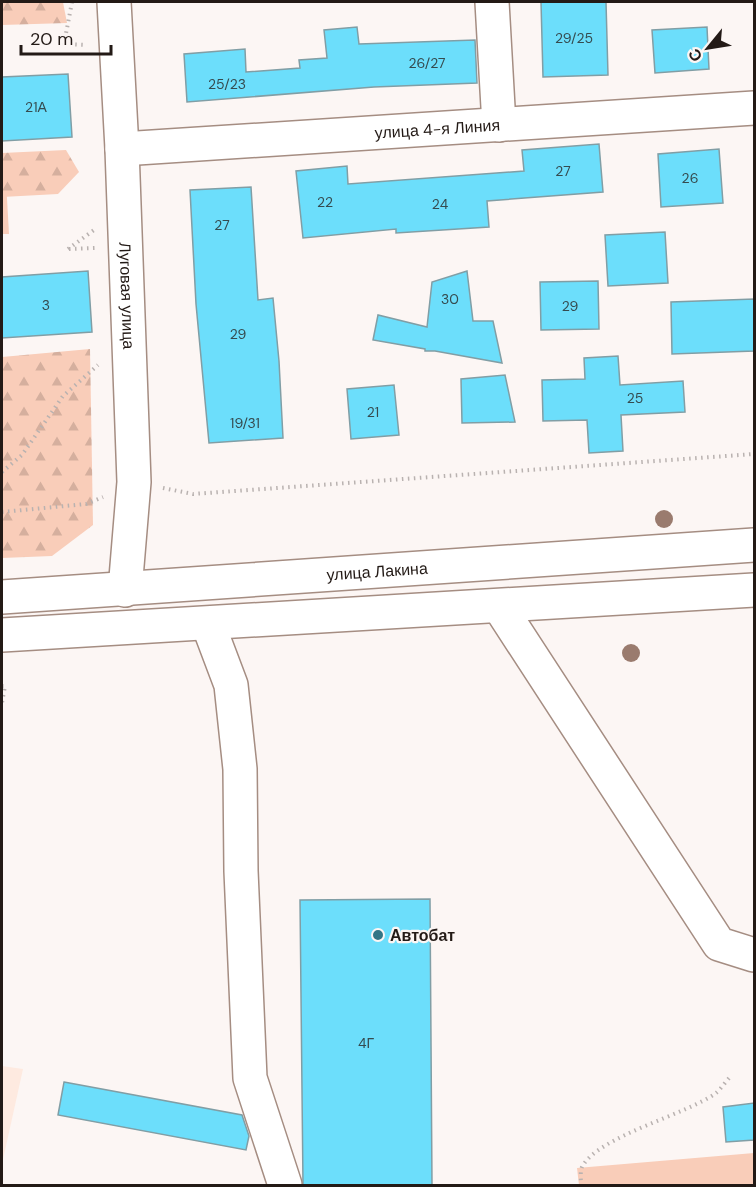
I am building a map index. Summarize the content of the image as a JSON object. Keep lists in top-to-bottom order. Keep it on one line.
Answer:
{"streets":{"main road":["улица 4-я Линия","Луговая улица","улица Лакина"]},"crossings":[["улица 4-я Линия","Луговая улица"],["Луговая улица","улица Лакина"]],"places":["Автобат"],"house_numbers":["29/25","26/27","25/23","21А","27","26","22","24","27","30","3","29","29","25","21","19/31","4Г"],"scale_bar":"20 m","north":"bottom left"}
